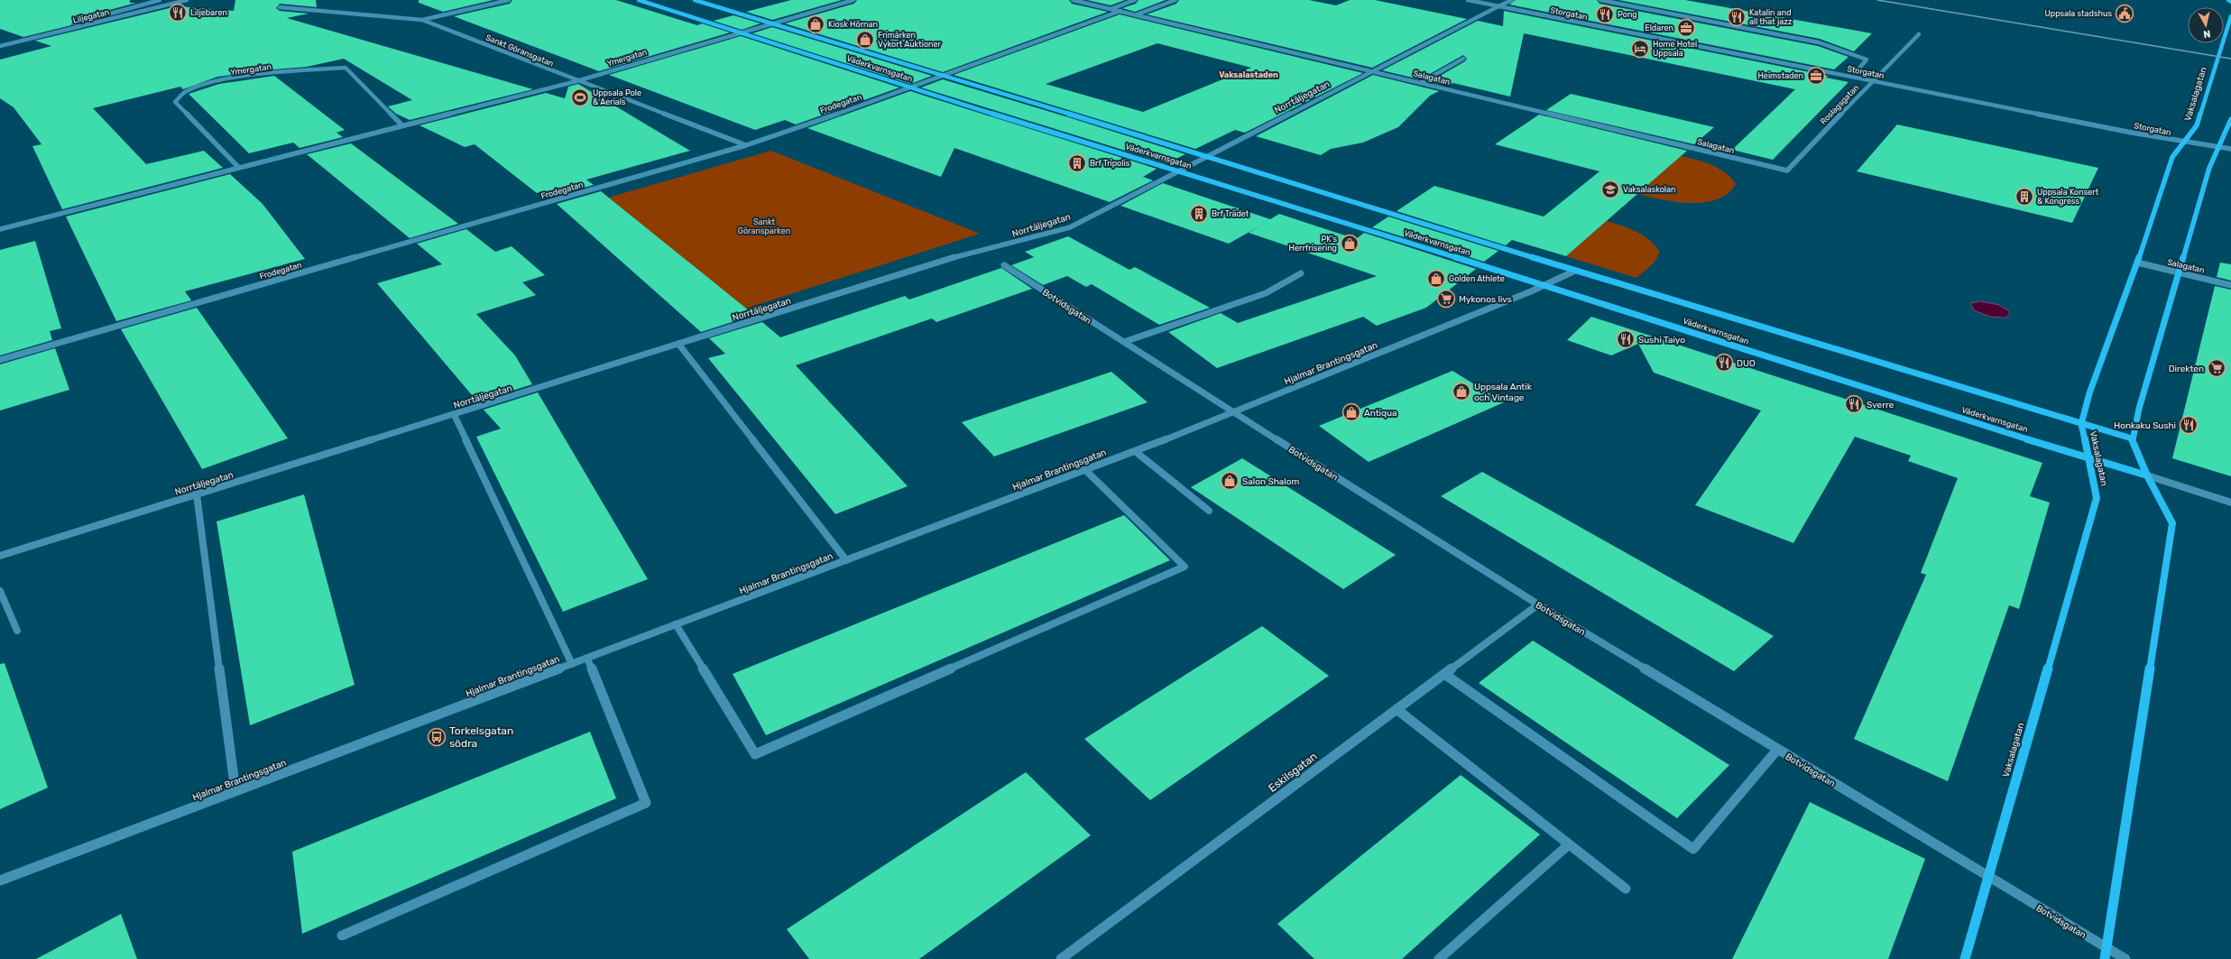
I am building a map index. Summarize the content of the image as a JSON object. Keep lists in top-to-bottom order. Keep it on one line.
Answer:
{"streets":{"main road":["Väderkvarnsgatan","Vaksalagatan"],"street":["Storgatan","Liljegatan","Sankt Göransgatan","Ymergatan","Salagatan","Norrtäljegatan","Frodegatan","Roslagsgatan","Botvidsgatan","Hjalmar Brantingsgatan","Eskilsgatan"]},"crossings":[["Storgatan","Vaksalagatan"],["Storgatan","Norrtäljegatan"],["Storgatan","Roslagsgatan"],["Sankt Göransgatan","Ymergatan"],["Sankt Göransgatan","Frodegatan"],["Ymergatan","Väderkvarnsgatan"],["Väderkvarnsgatan","Vaksalagatan"],["Väderkvarnsgatan","Norrtäljegatan"],["Väderkvarnsgatan","Frodegatan"],["Väderkvarnsgatan","Hjalmar Brantingsgatan"],["Salagatan","Vaksalagatan"],["Salagatan","Norrtäljegatan"],["Salagatan","Frodegatan"],["Salagatan","Roslagsgatan"],["Vaksalagatan","Botvidsgatan"],["Botvidsgatan","Hjalmar Brantingsgatan"],["Botvidsgatan","Eskilsgatan"]],"districts":["Vaksalastaden"],"parks":["Sankt Göransparken"],"places":{"restaurant":["Liljebaren","Pong","Katalin and all that jazz","Sushi Taiyo","DUO","Sverre","Honkaku Sushi"],"public building":["Uppsala stadshus"],"shop":["Kiosk Hörnan","Frimärken Vykort Auktioner","PK's Herrfrisering","Golden Athlete","Uppsala Antik och Vintage","Antiqua","Salon Shalom"],"office":["Eldaren","Heimstaden"],"hotel":["Home Hotel Uppsala"],"sports":["Uppsala Pole & Aerials"],"building":["Brf Tripolis","Uppsala Konsert & Kongress","Brf Trädet"],"school or university":["Vaksalaskolan"],"supermarket":["Mykonos livs","Direkten"],"bus stop":["Torkelsgatan södra"]},"north":"bottom"}
